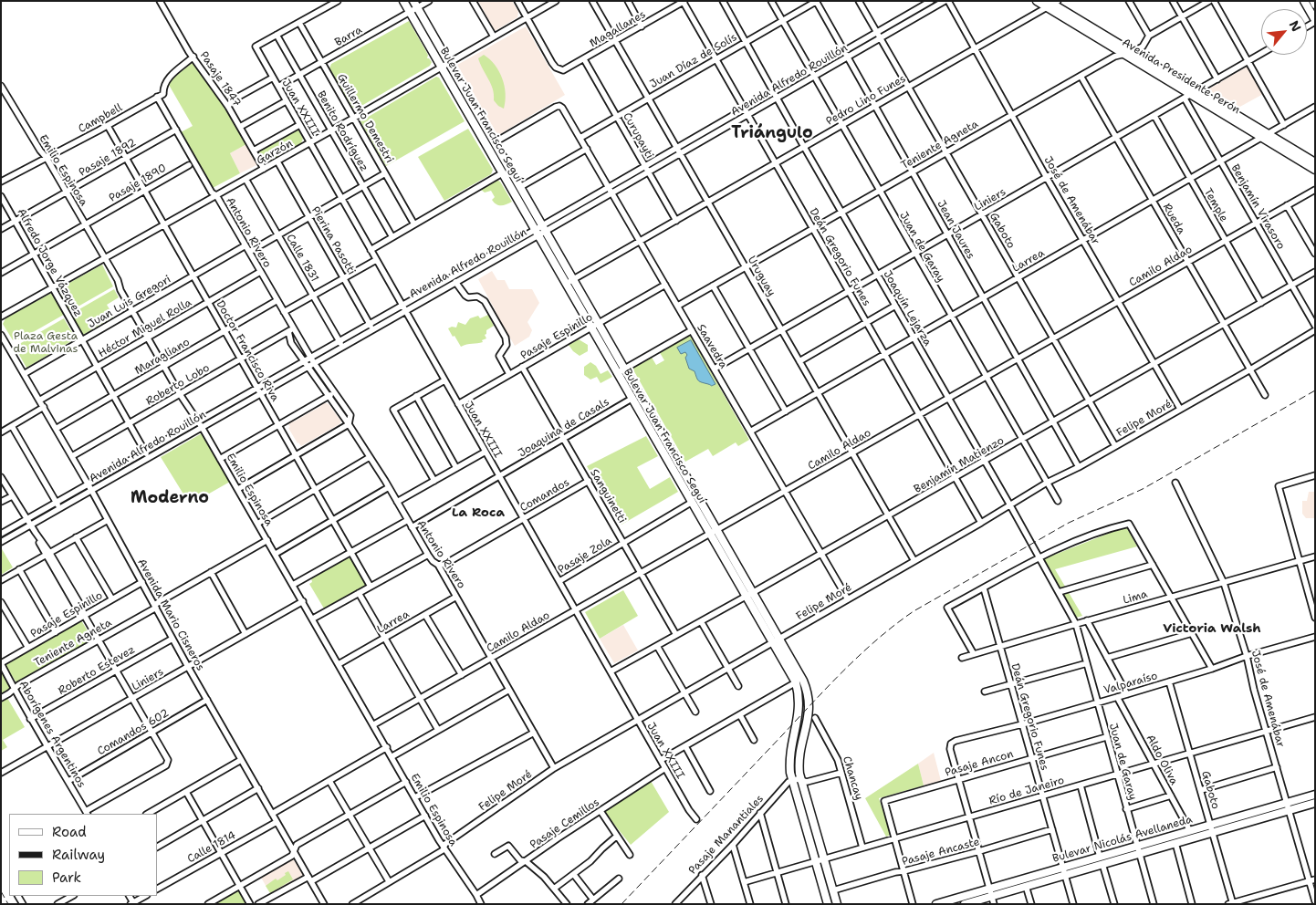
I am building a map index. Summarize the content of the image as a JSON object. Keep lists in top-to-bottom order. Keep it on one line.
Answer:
{"streets":{"main road":["Avenida Presidente Perón","Bulevar Juan Francisco Seguí","Bulevar Nicolás Avellaneda"],"street":["Magallanes","Barra","Juan Díaz de Solís","Pasaje 1847","Avenida Alfredo Rouillón","Pedro Lino Funes","Juan XXIII","Campbell","Guillermo Demestri","Benito Rodríguez","Curupayti","Teniente Agneta","Garzón","Pasaje 1892","Emilio Espinosa","Pasaje 1890","Liniers","José de Amenábar","Temple","Benjamín Virasoro","Rueda","Jean Jaures","Gaboto","Antonio Rivero","Pierina Pasotti","Juan de Garay","Deán Gregorio Funes","Calle 1831","Larrea","Alfredo Jorge Vázquez","Camilo Aldao","Uruguay","Juan Luis Gregori","Joaquín Lejarza","Héctor Miguel Rolla","Pasaje Espinillo","Saavedra","Doctor Francisco Riva","Maragliano","Roberto Lobo","Felipe Moré","Joaquina de Casals","Benjamín Matienzo","Comandos","Sanguinetti","Pasaje Zola","Lima","Avenida Mario Cisneros","Roberto Estevez","Valparaíso","Comandos 602","Aborígenes Argentinos","Aldo Oliva","Pasaje Ancon","Chancay","Río de Janeiro","Pasaje Cemillos","Pasaje Manantiales","Calle 1814","Pasaje Ancaste"]},"crossings":[["Magallanes","Curupayti"],["Magallanes","Garzón"],["Magallanes","Deán Gregorio Funes"],["Magallanes","Uruguay"],["Barra","Juan XXIII"],["Barra","Bulevar Juan Francisco Seguí"],["Barra","Guillermo Demestri"],["Barra","Benito Rodríguez"],["Juan Díaz de Solís","Curupayti"],["Juan Díaz de Solís","Jean Jaures"],["Juan Díaz de Solís","Juan de Garay"],["Juan Díaz de Solís","Deán Gregorio Funes"],["Juan Díaz de Solís","Uruguay"],["Juan Díaz de Solís","Joaquín Lejarza"],["Juan Díaz de Solís","Saavedra"],["Avenida Presidente Perón","Pedro Lino Funes"],["Avenida Presidente Perón","Teniente Agneta"],["Avenida Presidente Perón","Liniers"],["Avenida Presidente Perón","Benjamín Virasoro"],["Avenida Presidente Perón","Larrea"],["Pasaje 1847","Campbell"],["Pasaje 1847","Garzón"],["Avenida Alfredo Rouillón","Juan XXIII"],["Avenida Alfredo Rouillón","Bulevar Juan Francisco Seguí"],["Avenida Alfredo Rouillón","Curupayti"],["Avenida Alfredo Rouillón","Emilio Espinosa"],["Avenida Alfredo Rouillón","Jean Jaures"],["Avenida Alfredo Rouillón","Gaboto"],["Avenida Alfredo Rouillón","Antonio Rivero"],["Avenida Alfredo Rouillón","Pierina Pasotti"],["Avenida Alfredo Rouillón","Juan de Garay"],["Avenida Alfredo Rouillón","Deán Gregorio Funes"],["Avenida Alfredo Rouillón","Calle 1831"],["Avenida Alfredo Rouillón","Alfredo Jorge Vázquez"],["Avenida Alfredo Rouillón","Uruguay"],["Avenida Alfredo Rouillón","Joaquín Lejarza"],["Avenida Alfredo Rouillón","Saavedra"],["Avenida Alfredo Rouillón","Doctor Francisco Riva"],["Avenida Alfredo Rouillón","Avenida Mario Cisneros"],["Pedro Lino Funes","Bulevar Juan Francisco Seguí"],["Pedro Lino Funes","Curupayti"],["Pedro Lino Funes","José de Amenábar"],["Pedro Lino Funes","Jean Jaures"],["Pedro Lino Funes","Gaboto"],["Pedro Lino Funes","Juan de Garay"],["Pedro Lino Funes","Deán Gregorio Funes"],["Pedro Lino Funes","Uruguay"],["Pedro Lino Funes","Joaquín Lejarza"],["Pedro Lino Funes","Saavedra"],["Juan XXIII","Benito Rodríguez"],["Juan XXIII","Garzón"],["Juan XXIII","Camilo Aldao"],["Juan XXIII","Pasaje Espinillo"],["Juan XXIII","Felipe Moré"],["Juan XXIII","Joaquina de Casals"],["Juan XXIII","Benjamín Matienzo"],["Juan XXIII","Comandos"],["Juan XXIII","Pasaje Zola"],["Juan XXIII","Pasaje Cemillos"],["Bulevar Juan Francisco Seguí","Garzón"],["Bulevar Juan Francisco Seguí","Camilo Aldao"],["Bulevar Juan Francisco Seguí","Pasaje Espinillo"],["Bulevar Juan Francisco Seguí","Saavedra"],["Bulevar Juan Francisco Seguí","Felipe Moré"],["Bulevar Juan Francisco Seguí","Joaquina de Casals"],["Bulevar Juan Francisco Seguí","Benjamín Matienzo"],["Bulevar Juan Francisco Seguí","Pasaje Zola"],["Bulevar Juan Francisco Seguí","Río de Janeiro"],["Bulevar Juan Francisco Seguí","Pasaje Manantiales"],["Bulevar Juan Francisco Seguí","Pasaje Ancaste"],["Campbell","Emilio Espinosa"],["Campbell","Antonio Rivero"],["Campbell","Doctor Francisco Riva"],["Guillermo Demestri","Garzón"],["Benito Rodríguez","Garzón"],["Teniente Agneta","Emilio Espinosa"],["Teniente Agneta","José de Amenábar"],["Teniente Agneta","Rueda"],["Teniente Agneta","Jean Jaures"],["Teniente Agneta","Gaboto"],["Teniente Agneta","Juan de Garay"],["Teniente Agneta","Deán Gregorio Funes"],["Teniente Agneta","Uruguay"],["Teniente Agneta","Joaquín Lejarza"],["Teniente Agneta","Saavedra"],["Teniente Agneta","Avenida Mario Cisneros"],["Teniente Agneta","Aborígenes Argentinos"],["Garzón","Emilio Espinosa"],["Garzón","Antonio Rivero"],["Garzón","Pierina Pasotti"],["Garzón","Calle 1831"],["Garzón","Alfredo Jorge Vázquez"],["Garzón","Doctor Francisco Riva"],["Pasaje 1892","Emilio Espinosa"],["Pasaje 1892","Antonio Rivero"],["Pasaje 1892","Alfredo Jorge Vázquez"],["Pasaje 1892","Doctor Francisco Riva"],["Emilio Espinosa","Pasaje 1890"],["Emilio Espinosa","Liniers"],["Emilio Espinosa","Larrea"],["Emilio Espinosa","Camilo Aldao"],["Emilio Espinosa","Juan Luis Gregori"],["Emilio Espinosa","Héctor Miguel Rolla"],["Emilio Espinosa","Maragliano"],["Emilio Espinosa","Roberto Lobo"],["Emilio Espinosa","Felipe Moré"],["Emilio Espinosa","Pasaje Cemillos"],["Pasaje 1890","Alfredo Jorge Vázquez"],["Pasaje 1890","Doctor Francisco Riva"],["Liniers","José de Amenábar"],["Liniers","Temple"],["Liniers","Benjamín Virasoro"],["Liniers","Rueda"],["Liniers","Jean Jaures"],["Liniers","Gaboto"],["Liniers","Juan de Garay"],["Liniers","Deán Gregorio Funes"],["Liniers","Uruguay"],["Liniers","Joaquín Lejarza"],["Liniers","Saavedra"],["Liniers","Avenida Mario Cisneros"],["Liniers","Aborígenes Argentinos"],["José de Amenábar","Larrea"],["José de Amenábar","Camilo Aldao"],["José de Amenábar","Felipe Moré"],["José de Amenábar","Benjamín Matienzo"],["José de Amenábar","Lima"],["José de Amenábar","Valparaíso"],["José de Amenábar","Río de Janeiro"],["José de Amenábar","Bulevar Nicolás Avellaneda"],["Temple","Larrea"],["Temple","Camilo Aldao"],["Temple","Benjamín Matienzo"],["Benjamín Virasoro","Larrea"],["Benjamín Virasoro","Camilo Aldao"],["Benjamín Virasoro","Benjamín Matienzo"],["Rueda","Larrea"],["Rueda","Camilo Aldao"],["Rueda","Felipe Moré"],["Rueda","Benjamín Matienzo"],["Jean Jaures","Larrea"],["Jean Jaures","Camilo Aldao"],["Jean Jaures","Felipe Moré"],["Jean Jaures","Benjamín Matienzo"],["Gaboto","Larrea"],["Gaboto","Camilo Aldao"],["Gaboto","Felipe Moré"],["Gaboto","Benjamín Matienzo"],["Gaboto","Valparaíso"],["Gaboto","Río de Janeiro"],["Gaboto","Bulevar Nicolás Avellaneda"],["Antonio Rivero","Larrea"],["Antonio Rivero","Camilo Aldao"],["Antonio Rivero","Juan Luis Gregori"],["Antonio Rivero","Héctor Miguel Rolla"],["Antonio Rivero","Maragliano"],["Antonio Rivero","Roberto Lobo"],["Antonio Rivero","Felipe Moré"],["Antonio Rivero","Joaquina de Casals"],["Antonio Rivero","Comandos"],["Juan de Garay","Larrea"],["Juan de Garay","Camilo Aldao"],["Juan de Garay","Joaquín Lejarza"],["Juan de Garay","Felipe Moré"],["Juan de Garay","Benjamín Matienzo"],["Juan de Garay","Lima"],["Juan de Garay","Valparaíso"],["Juan de Garay","Pasaje Ancon"],["Juan de Garay","Río de Janeiro"],["Juan de Garay","Bulevar Nicolás Avellaneda"],["Deán Gregorio Funes","Larrea"],["Deán Gregorio Funes","Camilo Aldao"],["Deán Gregorio Funes","Felipe Moré"],["Deán Gregorio Funes","Benjamín Matienzo"],["Deán Gregorio Funes","Lima"],["Deán Gregorio Funes","Valparaíso"],["Deán Gregorio Funes","Pasaje Ancon"],["Deán Gregorio Funes","Río de Janeiro"],["Deán Gregorio Funes","Bulevar Nicolás Avellaneda"],["Deán Gregorio Funes","Pasaje Ancaste"],["Larrea","Uruguay"],["Larrea","Joaquín Lejarza"],["Larrea","Saavedra"],["Alfredo Jorge Vázquez","Juan Luis Gregori"],["Alfredo Jorge Vázquez","Héctor Miguel Rolla"],["Alfredo Jorge Vázquez","Maragliano"],["Alfredo Jorge Vázquez","Roberto Lobo"],["Camilo Aldao","Uruguay"],["Camilo Aldao","Joaquín Lejarza"],["Camilo Aldao","Saavedra"],["Camilo Aldao","Sanguinetti"],["Uruguay","Felipe Moré"],["Uruguay","Benjamín Matienzo"],["Juan Luis Gregori","Doctor Francisco Riva"],["Juan Luis Gregori","Avenida Mario Cisneros"],["Joaquín Lejarza","Felipe Moré"],["Joaquín Lejarza","Benjamín Matienzo"],["Joaquín Lejarza","Lima"],["Héctor Miguel Rolla","Doctor Francisco Riva"],["Héctor Miguel Rolla","Avenida Mario Cisneros"],["Pasaje Espinillo","Saavedra"],["Pasaje Espinillo","Sanguinetti"],["Pasaje Espinillo","Avenida Mario Cisneros"],["Pasaje Espinillo","Aborígenes Argentinos"],["Saavedra","Felipe Moré"],["Saavedra","Benjamín Matienzo"],["Doctor Francisco Riva","Maragliano"],["Doctor Francisco Riva","Roberto Lobo"],["Maragliano","Avenida Mario Cisneros"],["Roberto Lobo","Avenida Mario Cisneros"],["Joaquina de Casals","Sanguinetti"],["Benjamín Matienzo","Sanguinetti"],["Comandos","Sanguinetti"],["Sanguinetti","Pasaje Zola"],["Avenida Mario Cisneros","Roberto Estevez"],["Avenida Mario Cisneros","Comandos 602"],["Avenida Mario Cisneros","Calle 1814"],["Roberto Estevez","Aborígenes Argentinos"],["Valparaíso","Aldo Oliva"],["Valparaíso","Pasaje Ancon"],["Comandos 602","Aborígenes Argentinos"],["Aldo Oliva","Río de Janeiro"],["Aldo Oliva","Bulevar Nicolás Avellaneda"],["Pasaje Ancon","Río de Janeiro"],["Chancay","Río de Janeiro"]],"districts":["Triángulo","Moderno","La Roca","Victoria Walsh"],"parks":["Plaza Gesta de Malvinas"],"legend":["Road","Railway","Park"],"north":"top right"}
